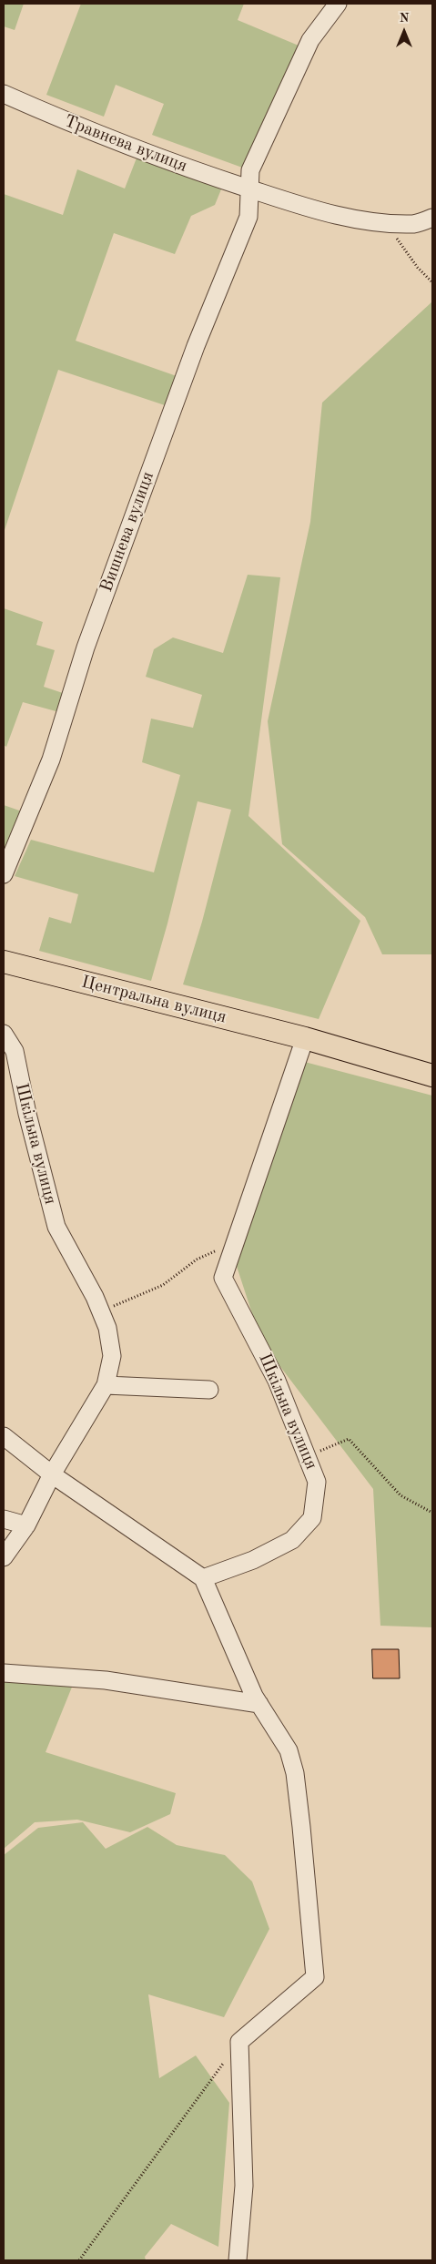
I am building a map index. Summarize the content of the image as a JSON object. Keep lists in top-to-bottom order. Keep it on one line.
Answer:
{"streets":{"main road":["Центральна вулиця"],"street":["Травнева вулиця","Вишнева вулиця","Шкільна вулиця"]},"crossings":[["Травнева вулиця","Вишнева вулиця"]],"north":"top"}
